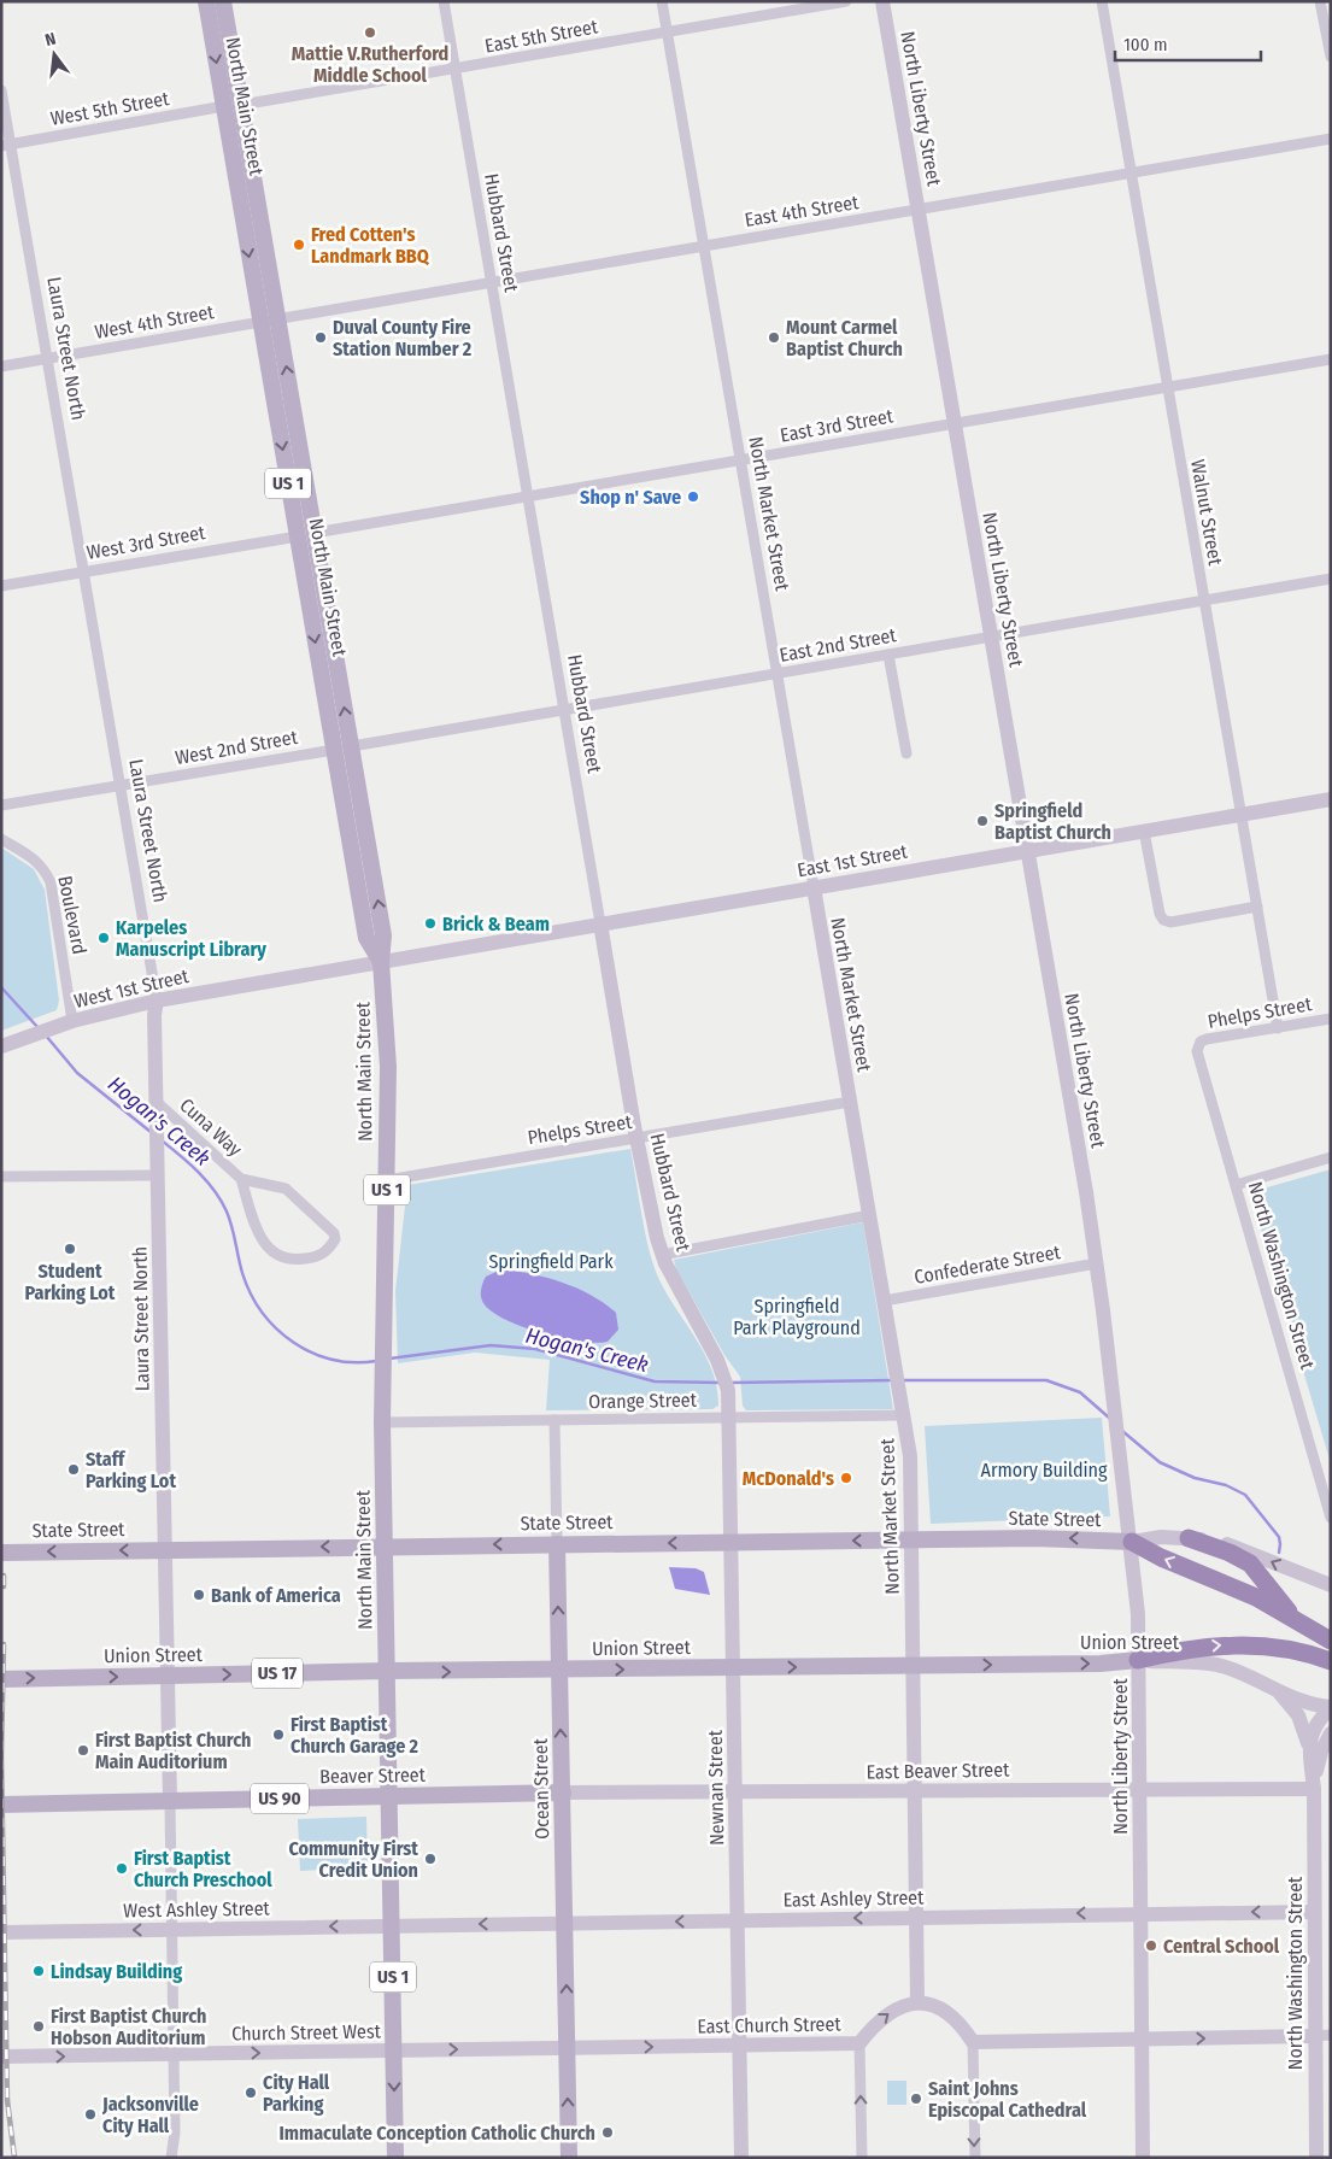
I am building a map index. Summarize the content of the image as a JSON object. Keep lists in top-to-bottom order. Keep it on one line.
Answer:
{"streets":{"main road":["North Main Street","US 1","State Street","Union Street","US 17","Beaver Street","Ocean Street","US 90"],"street":["East 5th Street","West 5th Street","North Liberty Street","East 4th Street","Hubbard Street","West 4th Street","Laura Street North","East 3rd Street","Walnut Street","North Market Street","West 3rd Street","East 2nd Street","West 2nd Street","East 1st Street","Boulevard","West 1st Street","Phelps Street","Cuna Way","Confederate Street","North Washington Street","Orange Street","East Beaver Street","Newnan Street","East Ashley Street","West Ashley Street","East Church Street","Church Street West"]},"crossings":[["East 5th Street","North Main Street"],["East 5th Street","Hubbard Street"],["East 5th Street","North Market Street"],["North Main Street","West 5th Street"],["North Main Street","East 4th Street"],["North Main Street","West 4th Street"],["North Main Street","East 3rd Street"],["North Main Street","West 3rd Street"],["North Main Street","East 2nd Street"],["North Main Street","West 2nd Street"],["North Main Street","East 1st Street"],["North Main Street","West 1st Street"],["North Main Street","Phelps Street"],["North Main Street","Orange Street"],["North Main Street","State Street"],["North Main Street","Union Street"],["North Main Street","Beaver Street"],["North Main Street","East Ashley Street"],["North Main Street","West Ashley Street"],["North Main Street","East Church Street"],["North Main Street","Church Street West"],["West 5th Street","Laura Street North"],["North Liberty Street","East 4th Street"],["North Liberty Street","East 3rd Street"],["North Liberty Street","East 2nd Street"],["North Liberty Street","East 1st Street"],["North Liberty Street","Confederate Street"],["North Liberty Street","State Street"],["North Liberty Street","Union Street"],["North Liberty Street","East Beaver Street"],["North Liberty Street","East Ashley Street"],["East 4th Street","Hubbard Street"],["East 4th Street","West 4th Street"],["East 4th Street","Walnut Street"],["East 4th Street","North Market Street"],["Hubbard Street","East 3rd Street"],["Hubbard Street","East 2nd Street"],["Hubbard Street","East 1st Street"],["Hubbard Street","Phelps Street"],["Hubbard Street","Orange Street"],["Hubbard Street","Newnan Street"],["West 4th Street","Laura Street North"],["Laura Street North","West 3rd Street"],["Laura Street North","West 2nd Street"],["Laura Street North","West 1st Street"],["Laura Street North","Cuna Way"],["Laura Street North","State Street"],["Laura Street North","Union Street"],["Laura Street North","Beaver Street"],["East 3rd Street","Walnut Street"],["East 3rd Street","North Market Street"],["Walnut Street","East 2nd Street"],["Walnut Street","East 1st Street"],["Walnut Street","Phelps Street"],["North Market Street","East 2nd Street"],["North Market Street","East 1st Street"],["North Market Street","Phelps Street"],["North Market Street","Confederate Street"],["North Market Street","Orange Street"],["North Market Street","State Street"],["North Market Street","Union Street"],["North Market Street","East Beaver Street"],["North Market Street","East Ashley Street"],["North Market Street","East Church Street"],["East 1st Street","West 1st Street"],["Boulevard","West 1st Street"],["Phelps Street","North Washington Street"],["North Washington Street","Union Street"],["North Washington Street","East Beaver Street"],["North Washington Street","East Ashley Street"],["Orange Street","Newnan Street"],["Orange Street","Ocean Street"],["State Street","Newnan Street"],["State Street","Ocean Street"],["Union Street","Newnan Street"],["Union Street","Ocean Street"],["East Beaver Street","Beaver Street"],["East Beaver Street","Newnan Street"],["East Beaver Street","Ocean Street"],["Beaver Street","Ocean Street"],["Newnan Street","East Ashley Street"],["Newnan Street","East Church Street"],["Ocean Street","East Ashley Street"],["Ocean Street","East Church Street"],["East Ashley Street","West Ashley Street"],["East Church Street","Church Street West"]],"one_way":["State Street","Union Street","Ocean Street","West Ashley Street","East Church Street","Church Street West"],"water":["Hogan's Creek"],"parks":["Springfield Park","Springfield Park Playground","Armory Building"],"places":["Mattie V.Rutherford Middle School","Fred Cotten's Landmark BBQ","Duval County Fire Station Number 2","Mount Carmel Baptist Church","Shop n' Save","Springfield Baptist Church","Brick & Beam","Karpeles Manuscript Library","Student Parking Lot","Staff Parking Lot","McDonald's","Bank of America","First Baptist Church Garage 2","First Baptist Church Main Auditorium","Community First Credit Union","First Baptist Church Preschool","Central School","Lindsay Building","First Baptist Church Hobson Auditorium","City Hall Parking","Saint Johns Episcopal Cathedral","Jacksonville City Hall","Immaculate Conception Catholic Church"],"scale_bar":"100 m","north":"top"}
